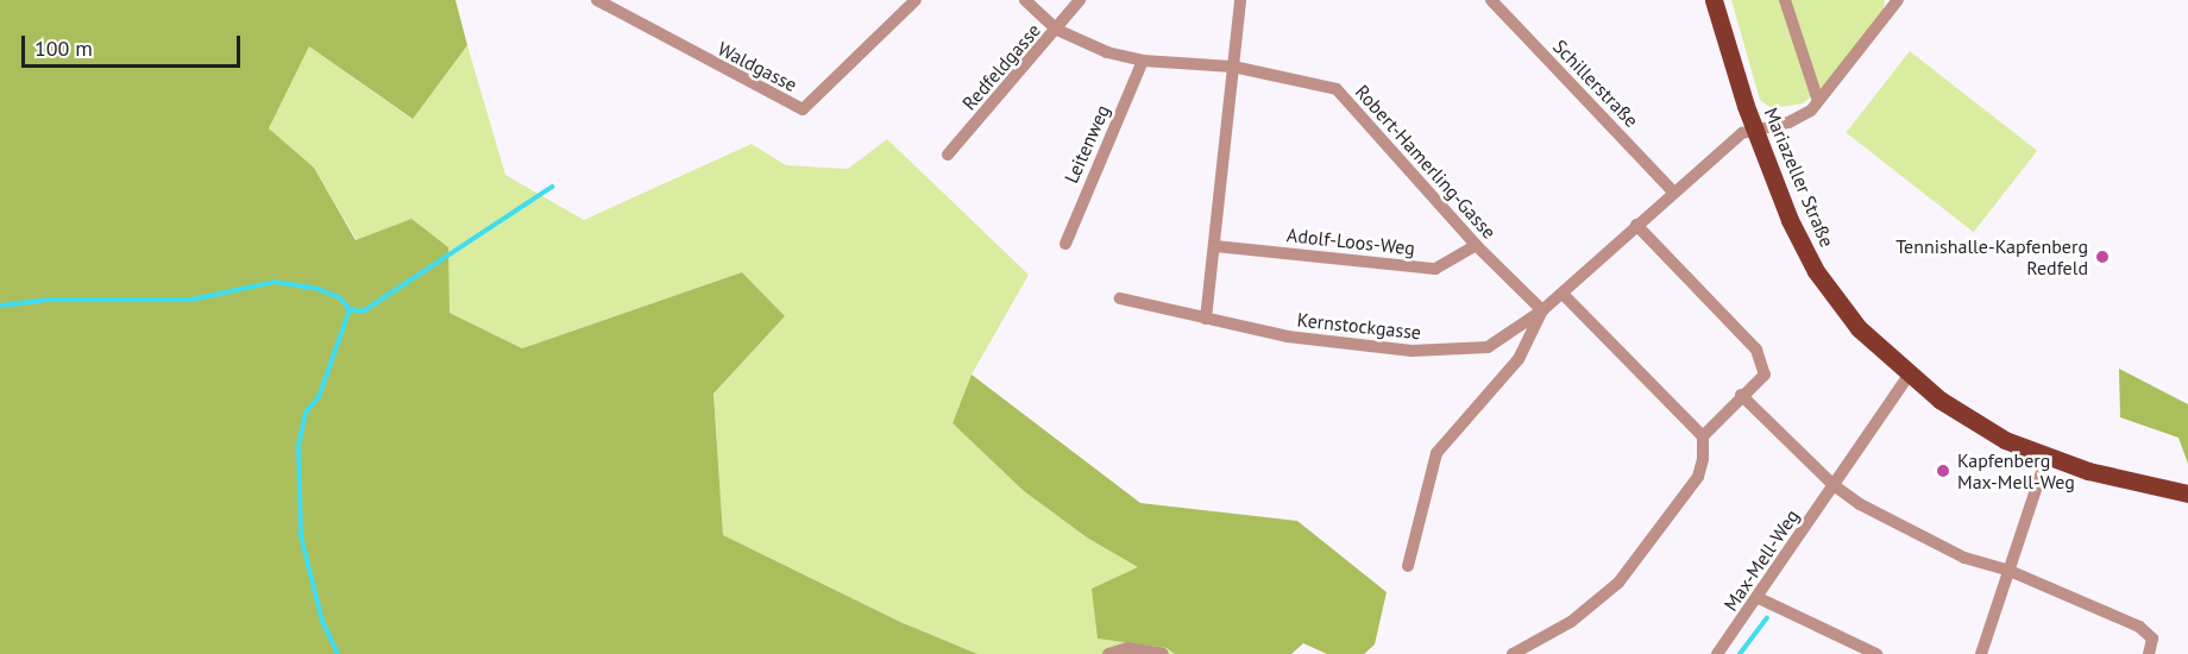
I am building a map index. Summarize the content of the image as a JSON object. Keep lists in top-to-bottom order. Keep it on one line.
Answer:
{"streets":{"main road":["Mariazeller Straße"],"street":["Waldgasse","Redfeldgasse","Schillerstraße","Leitenweg","Robert-Hamerling-Gasse","Adolf-Loos-Weg","Kernstockgasse","Max-Mell-Weg"]},"crossings":[["Redfeldgasse","Robert-Hamerling-Gasse"],["Schillerstraße","Kernstockgasse"],["Leitenweg","Robert-Hamerling-Gasse"],["Robert-Hamerling-Gasse","Adolf-Loos-Weg"],["Robert-Hamerling-Gasse","Kernstockgasse"],["Mariazeller Straße","Kernstockgasse"],["Mariazeller Straße","Max-Mell-Weg"]],"places":["Tennishalle-Kapfenberg Redfeld","Kapfenberg Max-Mell-Weg"],"scale_bar":"100 m"}
